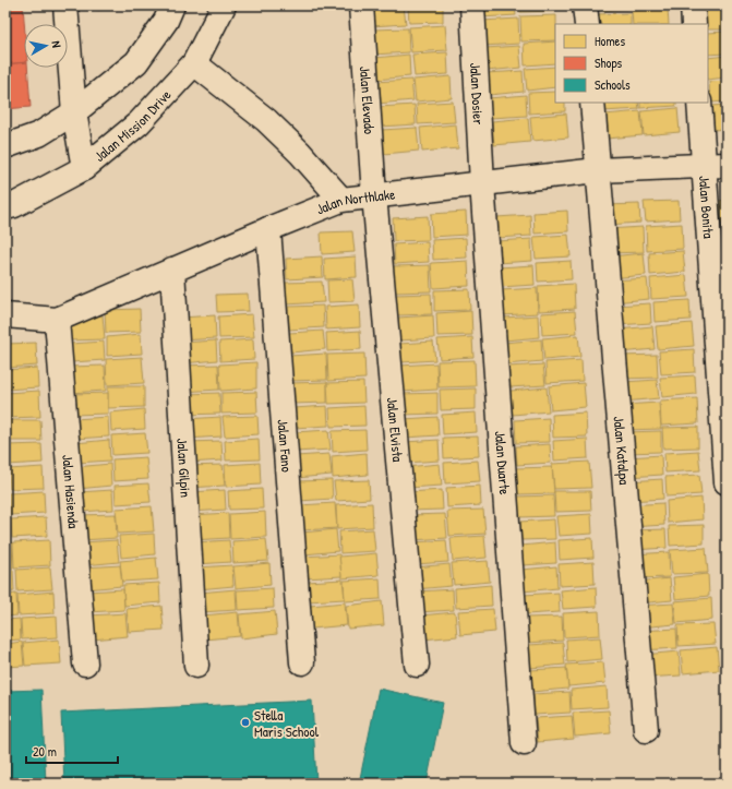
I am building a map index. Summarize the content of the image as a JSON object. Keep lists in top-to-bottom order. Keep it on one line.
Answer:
{"streets":{"street":["Jalan Dosier","Jalan Elevado","Jalan Mission Drive","Jalan Northlake","Jalan Bonita","Jalan Elvista","Jalan Fano","Jalan Katalpa","Jalan Duarte","Jalan Gilpin","Jalan Hasienda"]},"crossings":[["Jalan Dosier","Jalan Northlake"],["Jalan Dosier","Jalan Duarte"],["Jalan Elevado","Jalan Northlake"],["Jalan Elevado","Jalan Elvista"],["Jalan Northlake","Jalan Bonita"],["Jalan Northlake","Jalan Elvista"],["Jalan Northlake","Jalan Fano"],["Jalan Northlake","Jalan Katalpa"],["Jalan Northlake","Jalan Duarte"],["Jalan Northlake","Jalan Gilpin"],["Jalan Northlake","Jalan Hasienda"]],"places":["Stella Maris School"],"legend":["Homes","Shops","Schools"],"scale_bar":"20 m","north":"right"}
